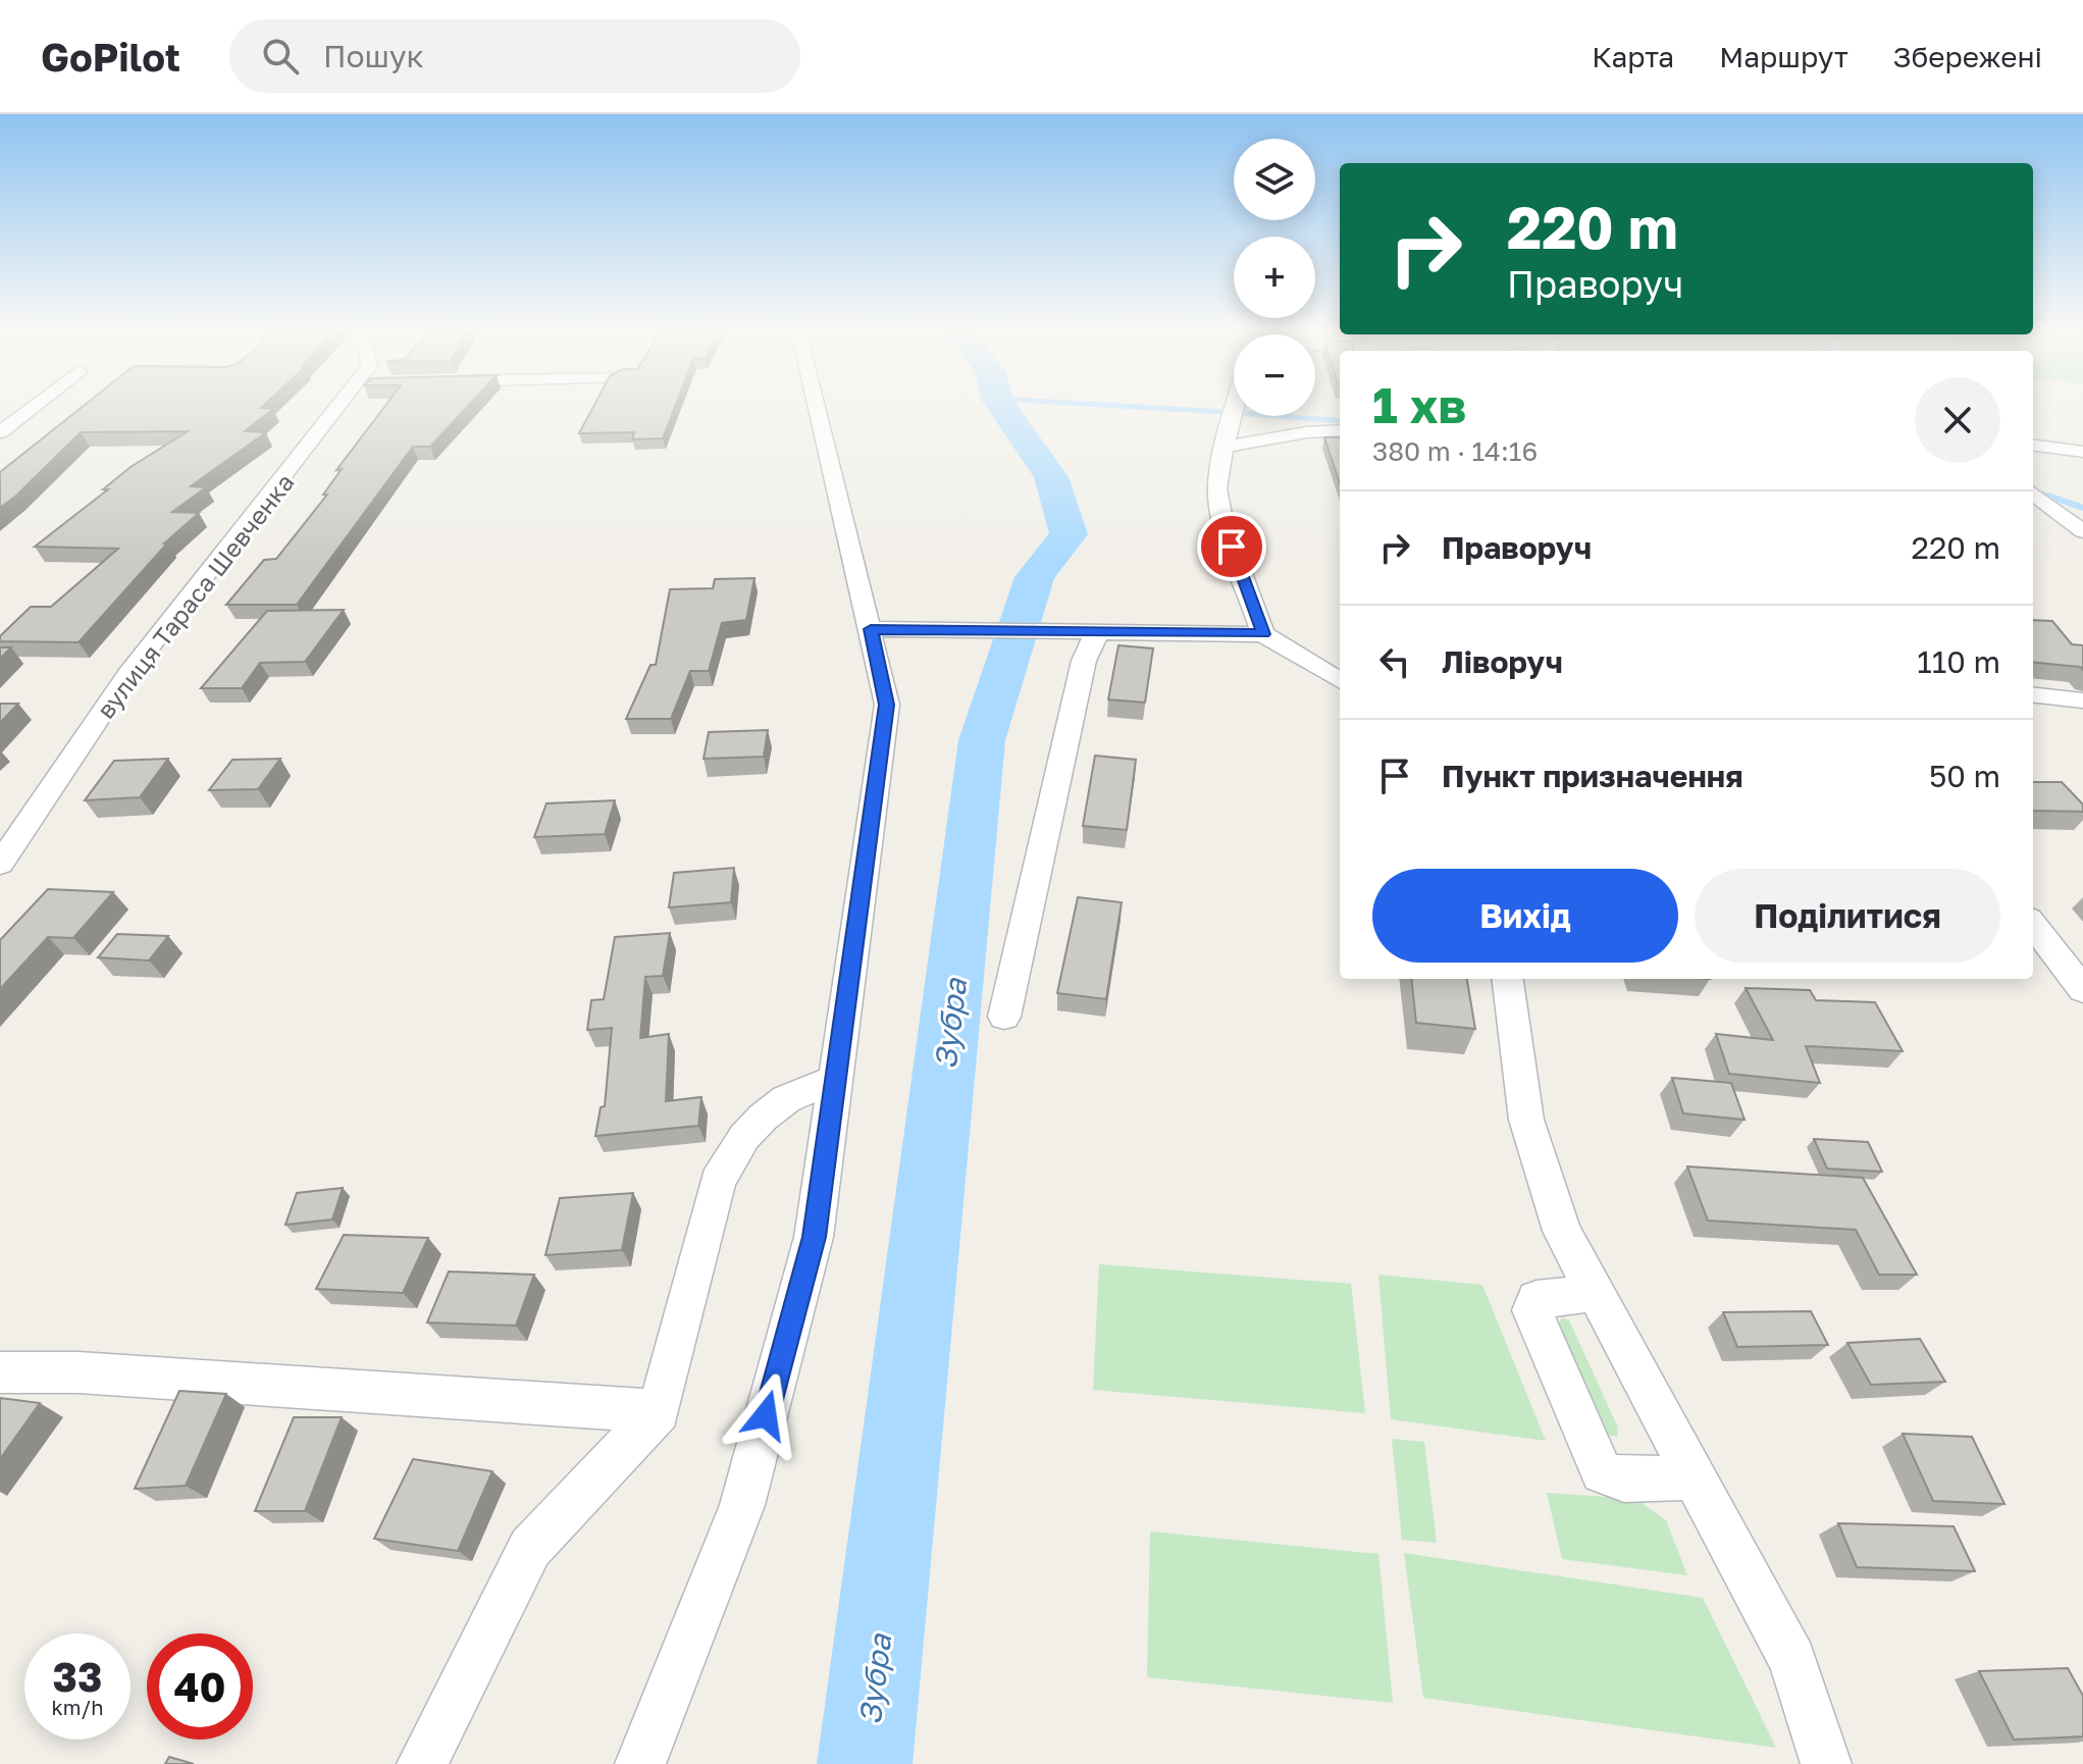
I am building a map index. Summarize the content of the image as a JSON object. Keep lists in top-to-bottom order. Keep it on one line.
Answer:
{"streets":{"street":["вулиця Тараса Шевченка"]},"water":["Зубра"],"page":{"header":"GoPilot","search":"Пошук","nav":["Карта","Маршрут","Збережені"],"map_buttons":["+","−"],"turn":["220 m","Праворуч"],"heading":["1 хв","380 m · 14:16"],"list":[{"name":"Праворуч","value":"220 m"},{"name":"Ліворуч","value":"110 m"},{"name":"Пункт призначення","value":"50 m"}],"buttons":["Вихід","Поділитися"],"speed":"33 km/h","limit":"40"}}
